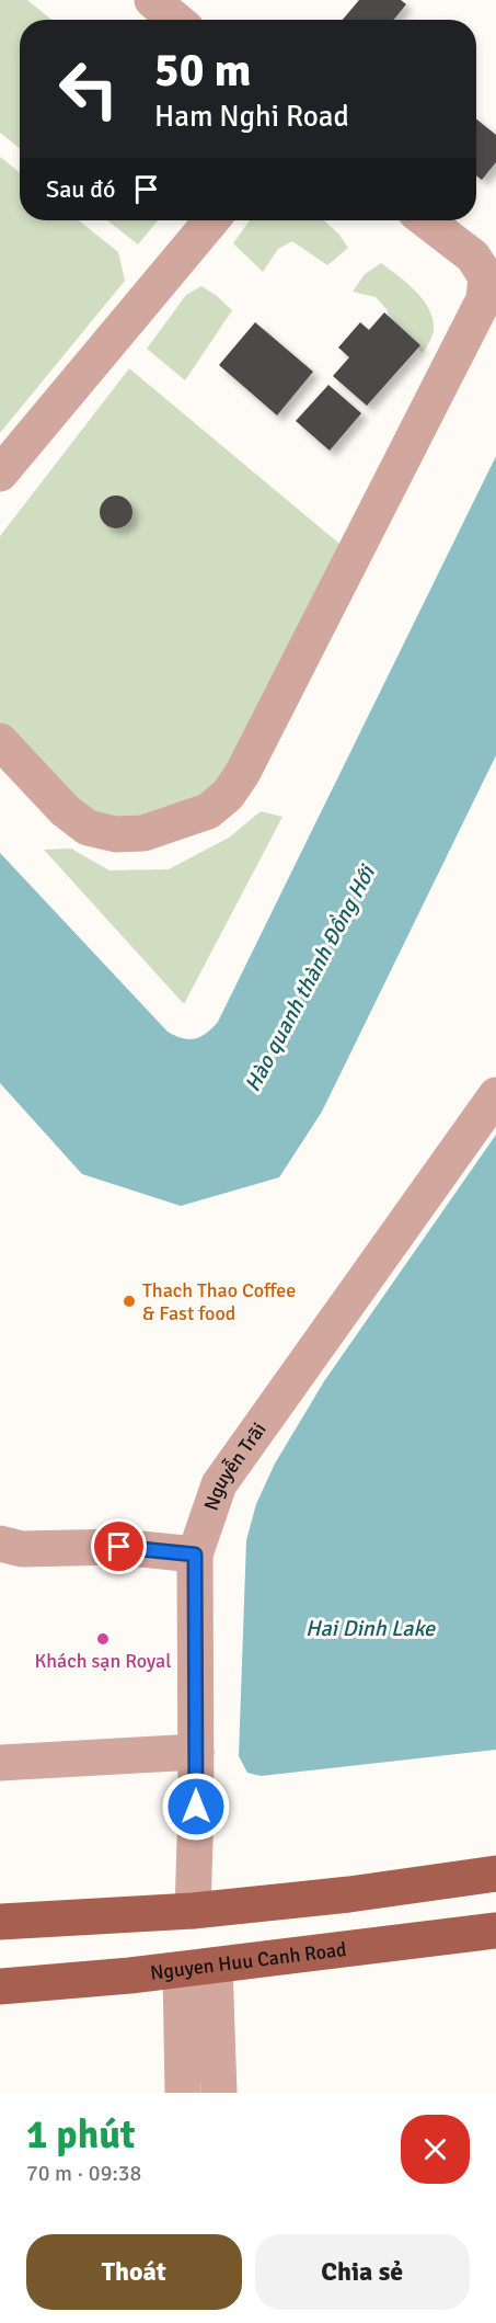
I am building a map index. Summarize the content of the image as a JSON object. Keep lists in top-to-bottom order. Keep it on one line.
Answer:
{"streets":{"main road":["Nguyen Huu Canh Road"],"street":["Nguyễn Trãi"]},"water":["Hào quanh thành Đồng Hới","Hai Dinh Lake"],"places":["Thach Thao Coffee & Fast food","Khách sạn Royal"],"page":{"turn":["50 m","Ham Nghi Road"],"then":"Sau đó","heading":["1 phút","70 m · 09:38"],"buttons":["Thoát","Chia sẻ"]}}
